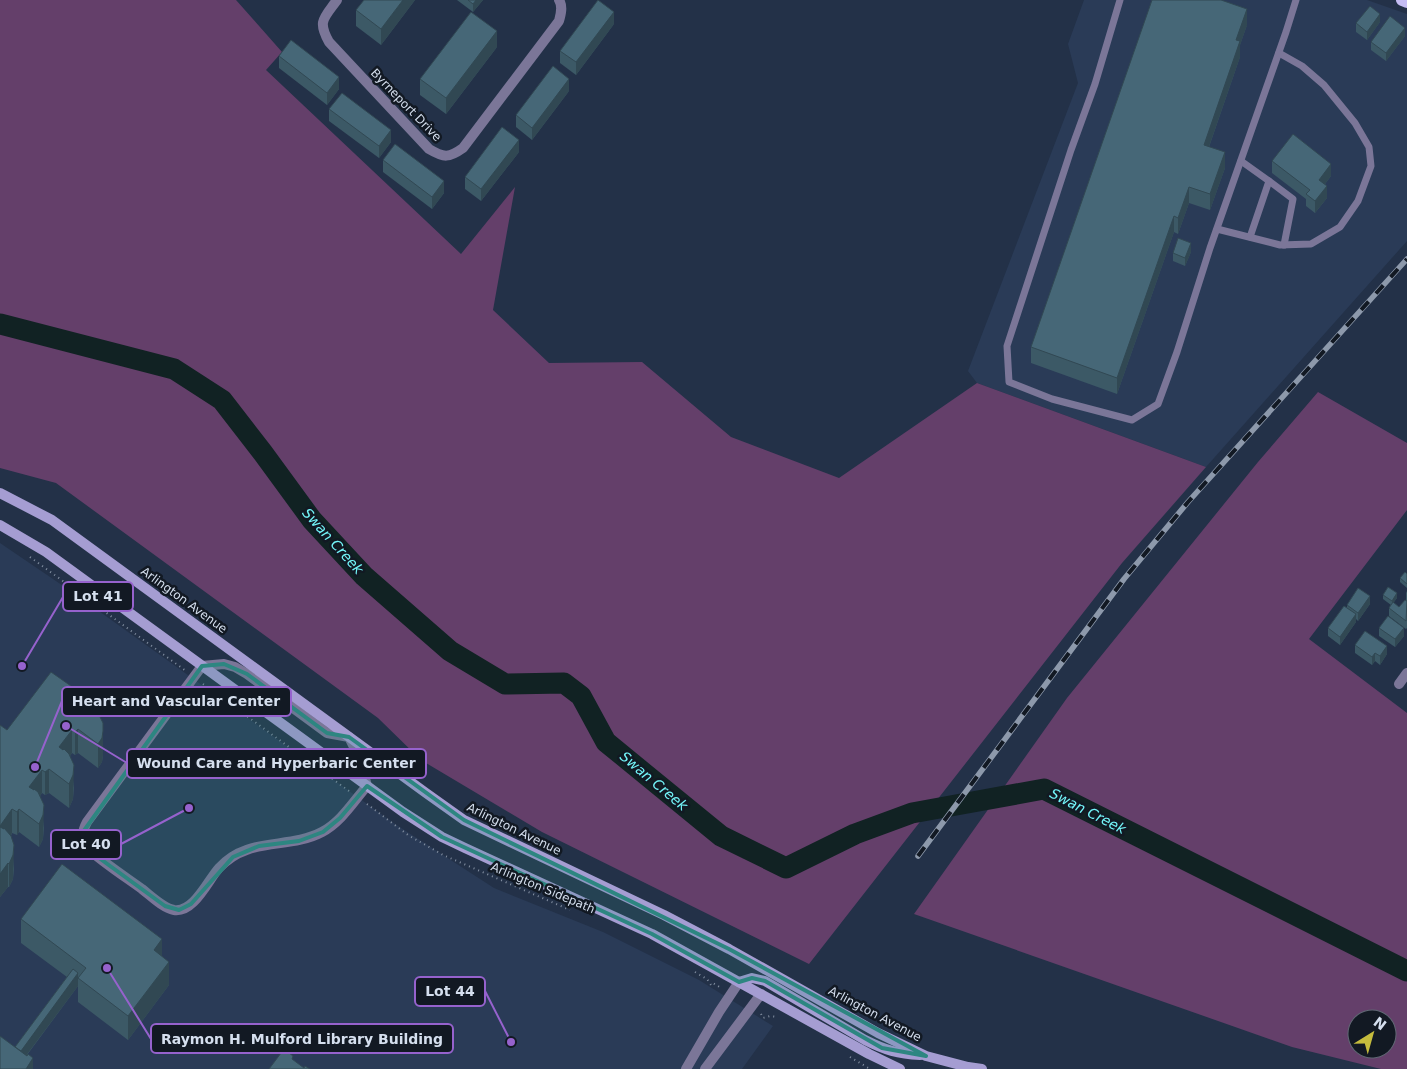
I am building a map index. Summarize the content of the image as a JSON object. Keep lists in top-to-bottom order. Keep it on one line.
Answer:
{"streets":{"street":["Byrneport Drive","Arlington Avenue"],"path":["Arlington Sidepath"]},"water":["Swan Creek"],"places":["Lot 41","Wound Care and Hyperbaric Center","Heart and Vascular Center","Lot 40","Raymon H. Mulford Library Building","Lot 44"],"north":"top right"}
